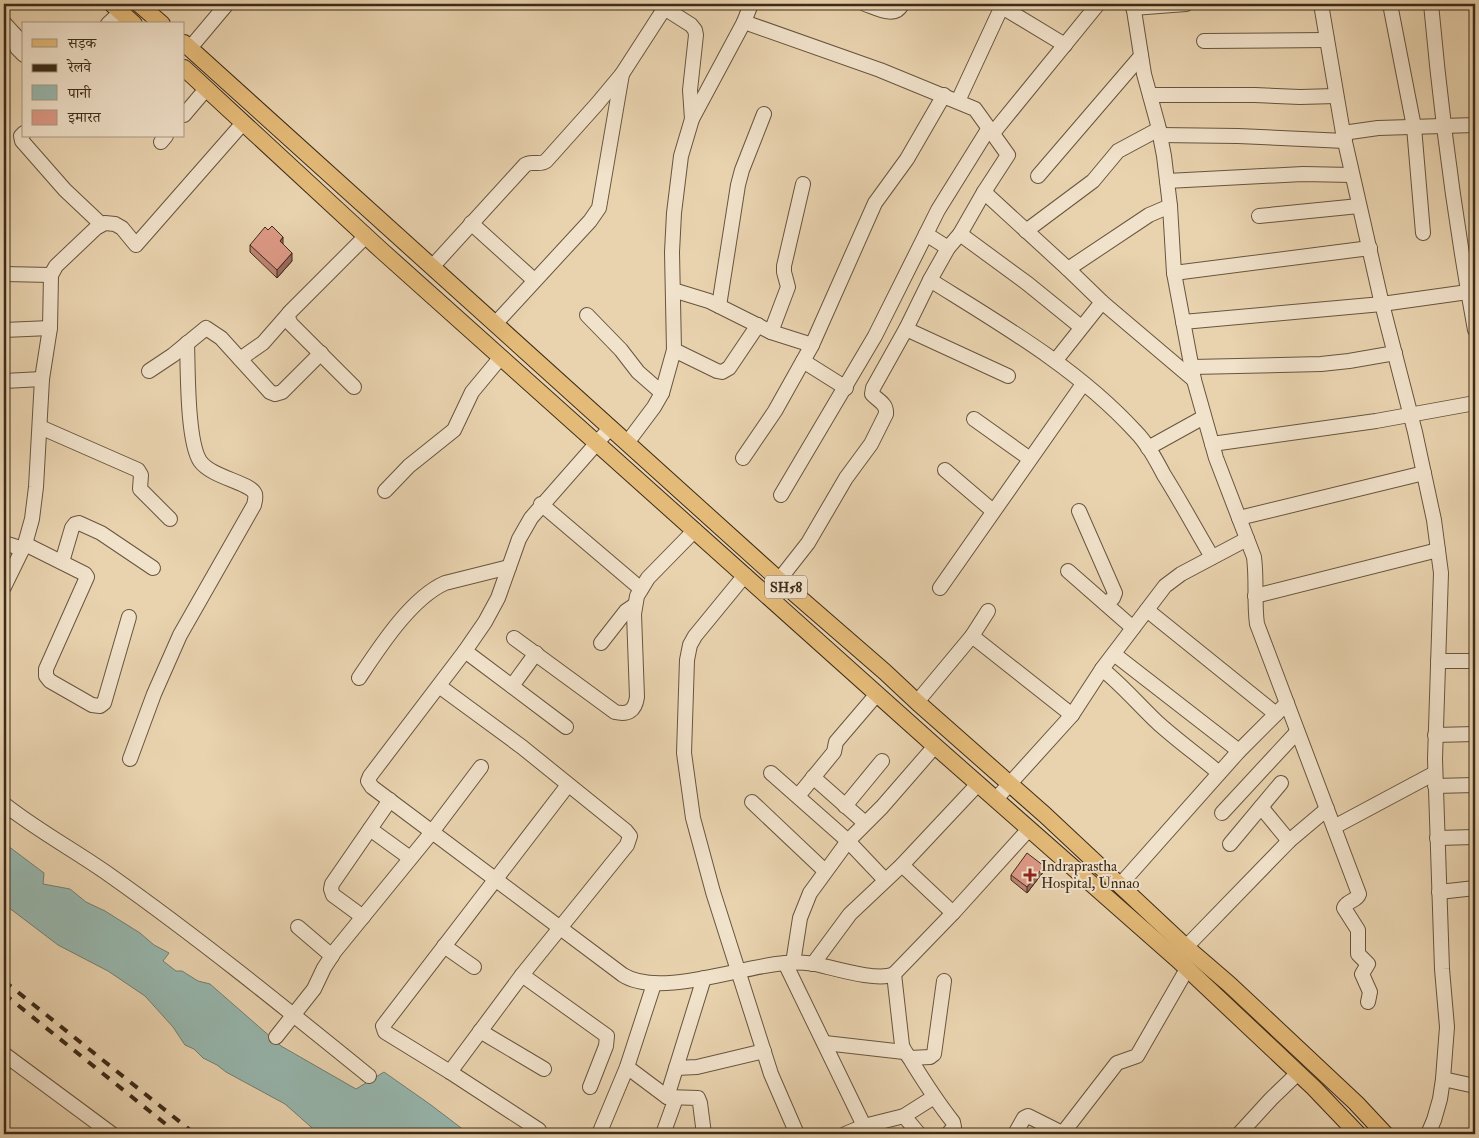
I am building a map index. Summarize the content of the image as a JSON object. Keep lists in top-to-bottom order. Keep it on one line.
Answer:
{"streets":{"main road":["SH58"]},"places":{"health":["Indraprastha Hospital, Unnao"]},"legend":["सड़क","रेलवे","पानी","इमारत"]}
